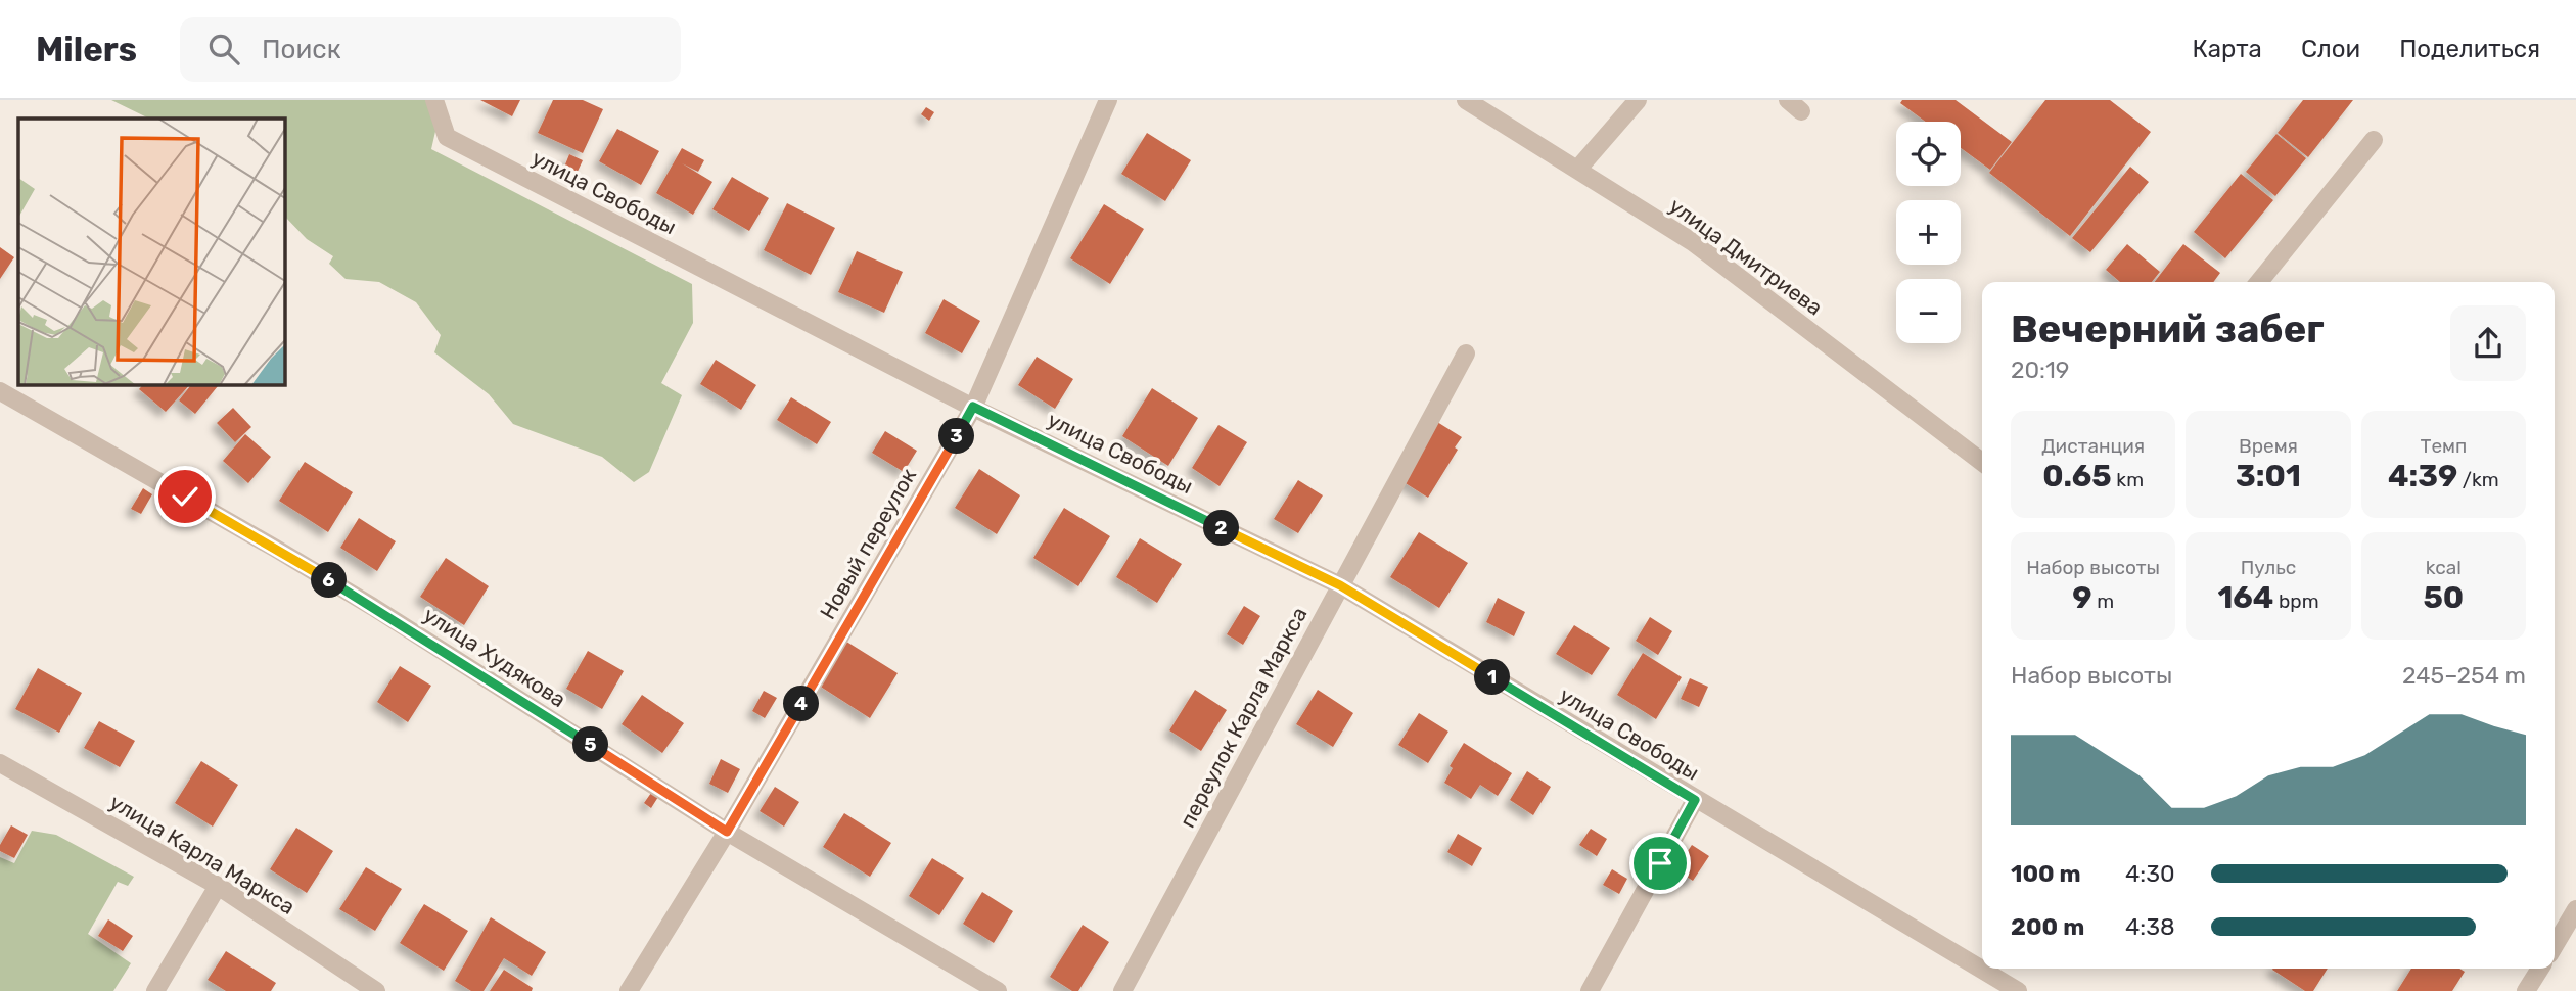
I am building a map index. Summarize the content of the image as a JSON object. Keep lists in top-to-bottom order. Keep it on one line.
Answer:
{"streets":{"street":["улица Свободы","улица Дмитриева","Новый переулок","улица Худякова","переулок Карла Маркса","улица Карла Маркса"]},"crossings":[["улица Свободы","Новый переулок"],["улица Свободы","переулок Карла Маркса"],["Новый переулок","улица Худякова"]],"page":{"header":"Milers","search":"Поиск","nav":["Карта","Слои","Поделиться"],"map_buttons":["+","−"],"heading":["Вечерний забег","20:19"],"stats":[["Дистанция","0.65 km"],["Время","3:01"],["Темп","4:39 /km"],["Набор высоты","9 m"],["Пульс","164 bpm"],["kcal","50"]],"pins":["3","2","6","1","4","5"],"chart":["Набор высоты","245–254 m"],"list":[{"name":"100 m","note":"4:30"},{"name":"200 m","note":"4:38"}]}}
